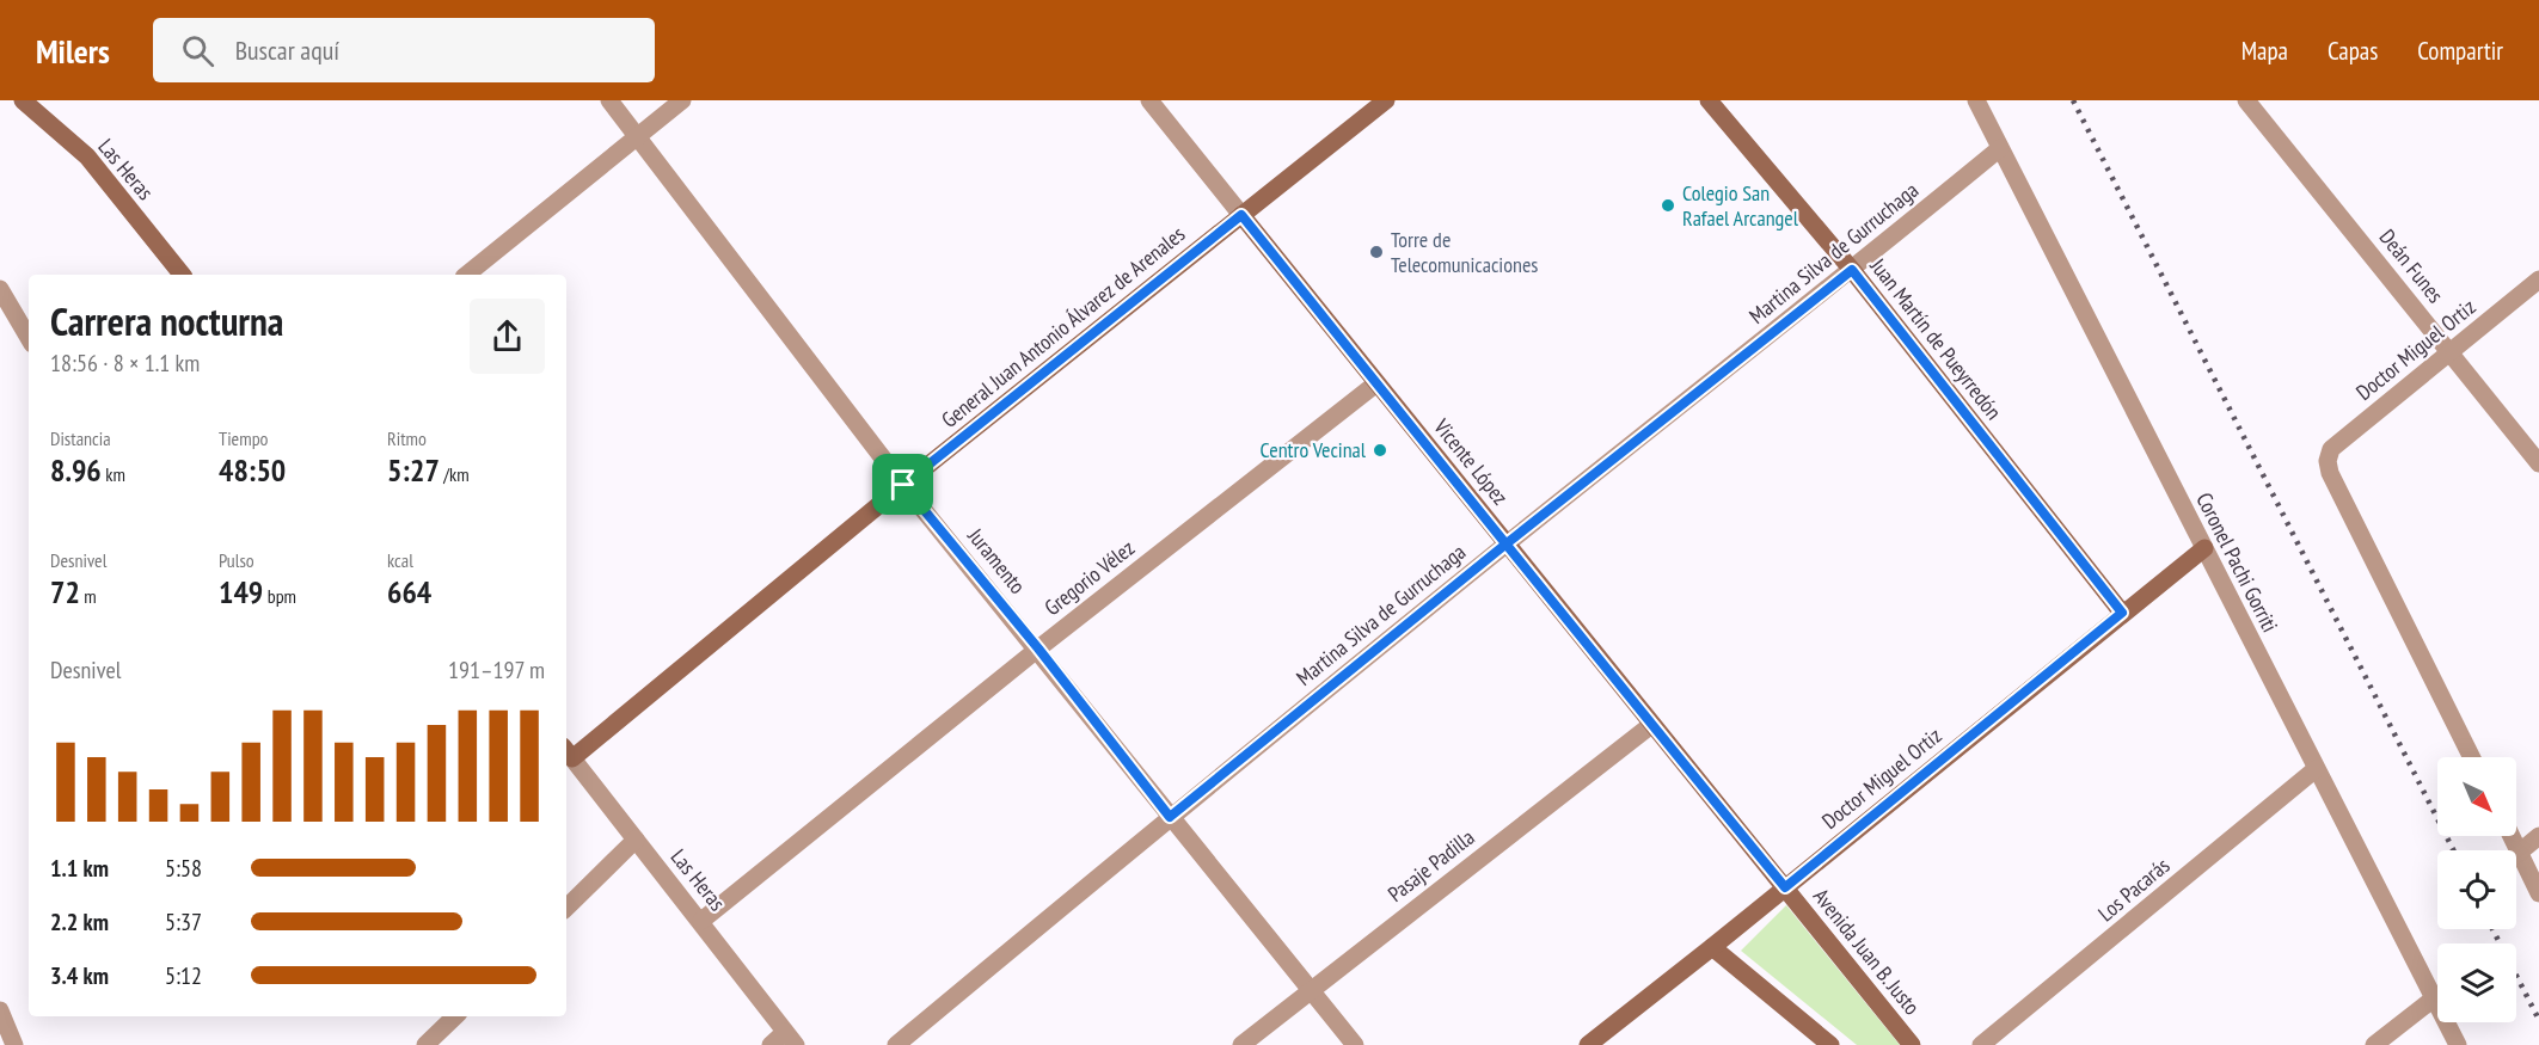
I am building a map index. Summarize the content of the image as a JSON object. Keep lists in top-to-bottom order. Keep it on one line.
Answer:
{"streets":{"street":["Las Heras","Martina Silva de Gurruchaga","Deán Funes","General Juan Antonio Álvarez de Arenales","Juan Martín de Pueyrredón","Doctor Miguel Ortiz","Vicente López","Juramento","Coronel Pachi Gorriti","Gregorio Vélez","Pasaje Padilla","Los Pacarás","Avenida Juan B. Justo"]},"crossings":[["Las Heras","General Juan Antonio Álvarez de Arenales"],["Las Heras","Gregorio Vélez"],["Martina Silva de Gurruchaga","Juan Martín de Pueyrredón"],["Martina Silva de Gurruchaga","Vicente López"],["Martina Silva de Gurruchaga","Juramento"],["Martina Silva de Gurruchaga","Coronel Pachi Gorriti"],["Deán Funes","Doctor Miguel Ortiz"],["General Juan Antonio Álvarez de Arenales","Vicente López"],["General Juan Antonio Álvarez de Arenales","Juramento"],["Juan Martín de Pueyrredón","Doctor Miguel Ortiz"],["Doctor Miguel Ortiz","Vicente López"],["Doctor Miguel Ortiz","Coronel Pachi Gorriti"],["Doctor Miguel Ortiz","Avenida Juan B. Justo"],["Vicente López","Gregorio Vélez"],["Vicente López","Pasaje Padilla"],["Vicente López","Avenida Juan B. Justo"],["Juramento","Gregorio Vélez"],["Juramento","Pasaje Padilla"],["Coronel Pachi Gorriti","Los Pacarás"]],"places":["Colegio San Rafael Arcangel","Torre de Telecomunicaciones","Centro Vecinal"],"north":"bottom right","page":{"header":"Milers","search":"Buscar aquí","nav":["Mapa","Capas","Compartir"],"heading":["Carrera nocturna","18:56 · 8 × 1.1 km"],"stats":[["Distancia","8.96 km"],["Tiempo","48:50"],["Ritmo","5:27 /km"],["Desnivel","72 m"],["Pulso","149 bpm"],["kcal","664"]],"chart":["Desnivel","191–197 m"],"list":[{"name":"1.1 km","note":"5:58"},{"name":"2.2 km","note":"5:37"},{"name":"3.4 km","note":"5:12"}]}}
